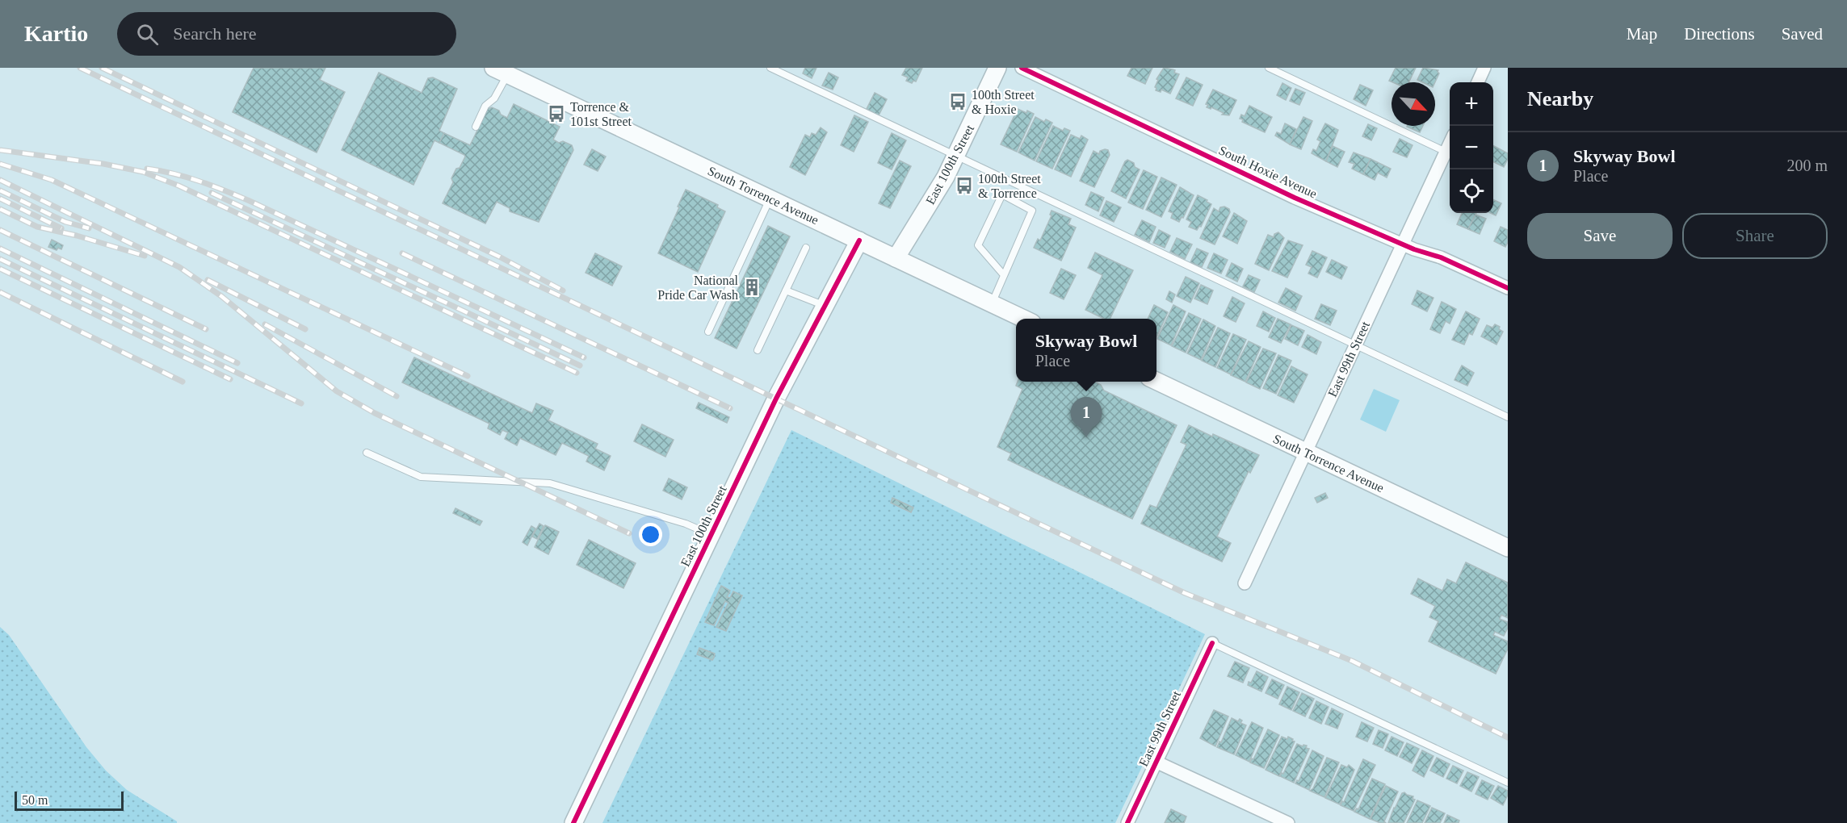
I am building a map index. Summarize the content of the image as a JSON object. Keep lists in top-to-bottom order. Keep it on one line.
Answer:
{"streets":{"main road":["East 100th Street","South Torrence Avenue"],"street":["South Hoxie Avenue","East 99th Street"]},"crossings":[["East 100th Street","South Torrence Avenue"],["South Hoxie Avenue","East 99th Street"],["South Torrence Avenue","East 99th Street"]],"places":{"bus stop":["100th Street & Hoxie","Torrence & 101st Street","100th Street & Torrence"],"building":["National Pride Car Wash"]},"scale_bar":"50 m","north":"bottom right","page":{"header":"Kartio","search":"Search here","nav":["Map","Directions","Saved"],"heading":"Nearby","map_buttons":["+","−"],"list":[{"mark":"1","name":"Skyway Bowl","note":"Place","value":"200 m"}],"buttons":["Save","Share"],"popup":["Skyway Bowl","Place"],"pins":"1","scale":"50 m"}}
